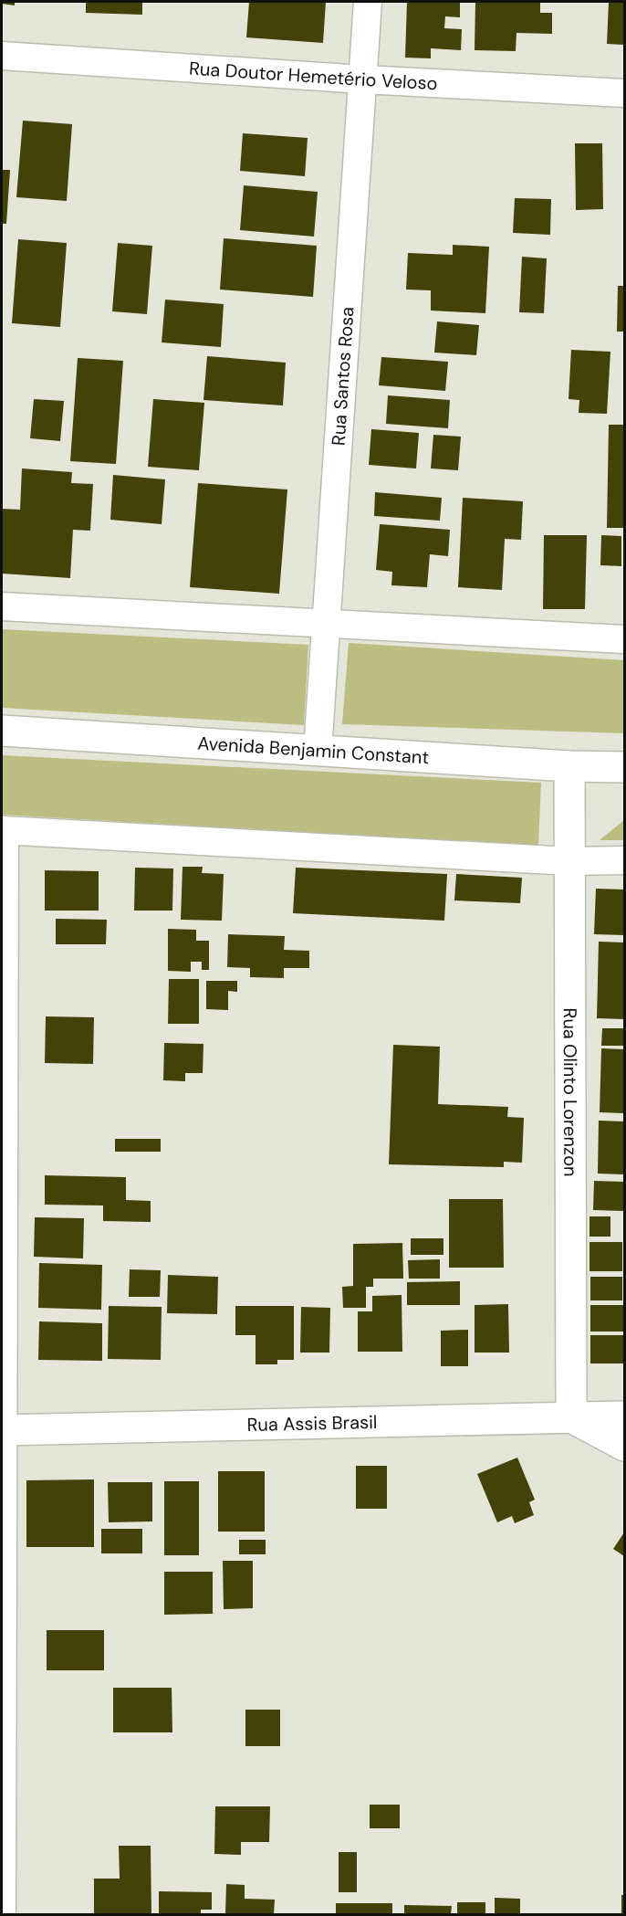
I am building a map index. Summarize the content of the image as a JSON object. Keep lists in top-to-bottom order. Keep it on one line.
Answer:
{"streets":{"street":["Rua Doutor Hemetério Veloso","Rua Santos Rosa","Avenida Benjamin Constant","Rua Olinto Lorenzon","Rua Assis Brasil"]},"crossings":[["Rua Doutor Hemetério Veloso","Rua Santos Rosa"],["Rua Santos Rosa","Avenida Benjamin Constant"],["Avenida Benjamin Constant","Rua Olinto Lorenzon"],["Rua Olinto Lorenzon","Rua Assis Brasil"]]}
